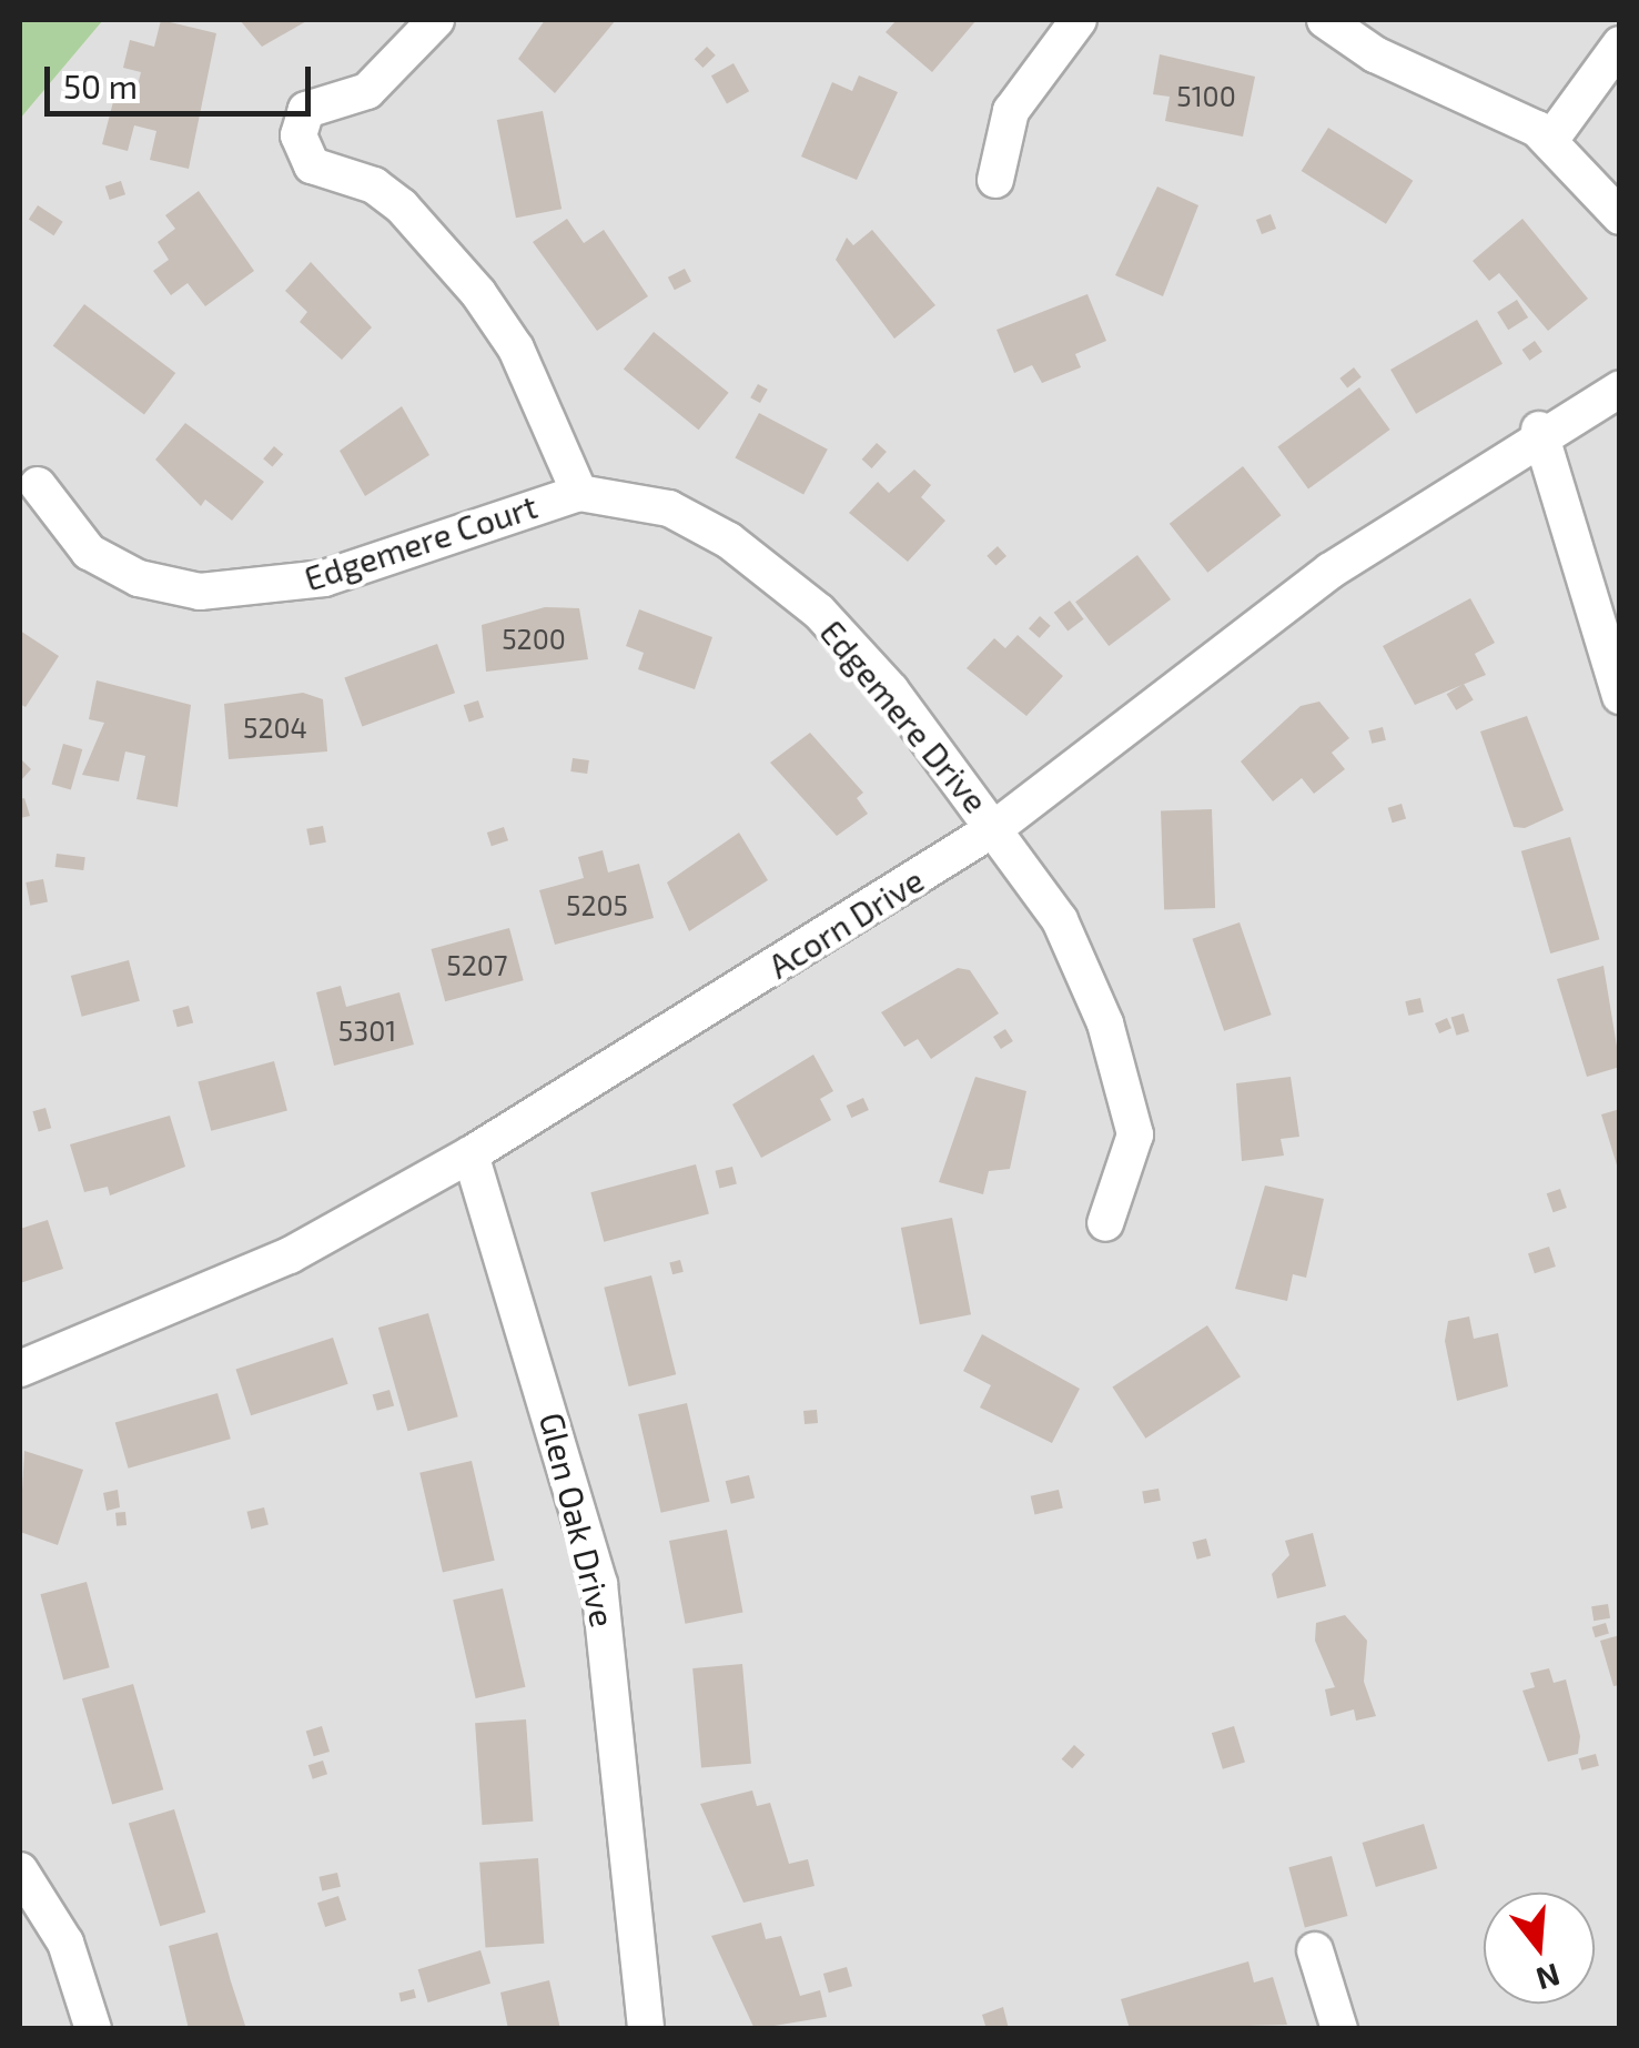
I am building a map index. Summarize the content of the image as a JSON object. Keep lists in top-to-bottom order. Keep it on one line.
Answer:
{"streets":{"street":["Edgemere Court","Edgemere Drive","Acorn Drive","Glen Oak Drive"]},"crossings":[["Edgemere Court","Edgemere Drive"],["Edgemere Drive","Acorn Drive"],["Acorn Drive","Glen Oak Drive"]],"house_numbers":["5100","5200","5204","5205","5207","5301"],"scale_bar":"50 m","north":"bottom"}
